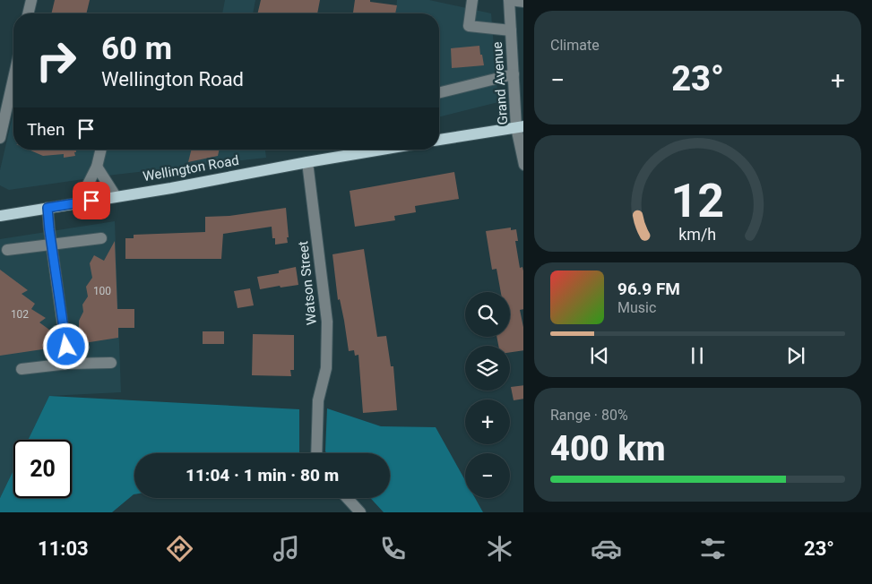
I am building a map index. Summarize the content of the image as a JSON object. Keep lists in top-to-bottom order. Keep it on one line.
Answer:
{"streets":{"main road":["Wellington Road"],"street":["Grand Avenue","Watson Street"]},"crossings":[["Wellington Road","Watson Street"]],"house_numbers":["100","102"],"page":{"tile":["Climate",["Range · 80%","400 km"]],"turn":["60 m","Wellington Road"],"heat":["−","23°","+"],"then":"Then","song":["96.9 FM","Music"],"map_buttons":["+","−"],"limit":"20","trip":"11:04 · 1 min · 80 m","tabs":["11:03","23°"],"gauge":["12","km/h"]}}
